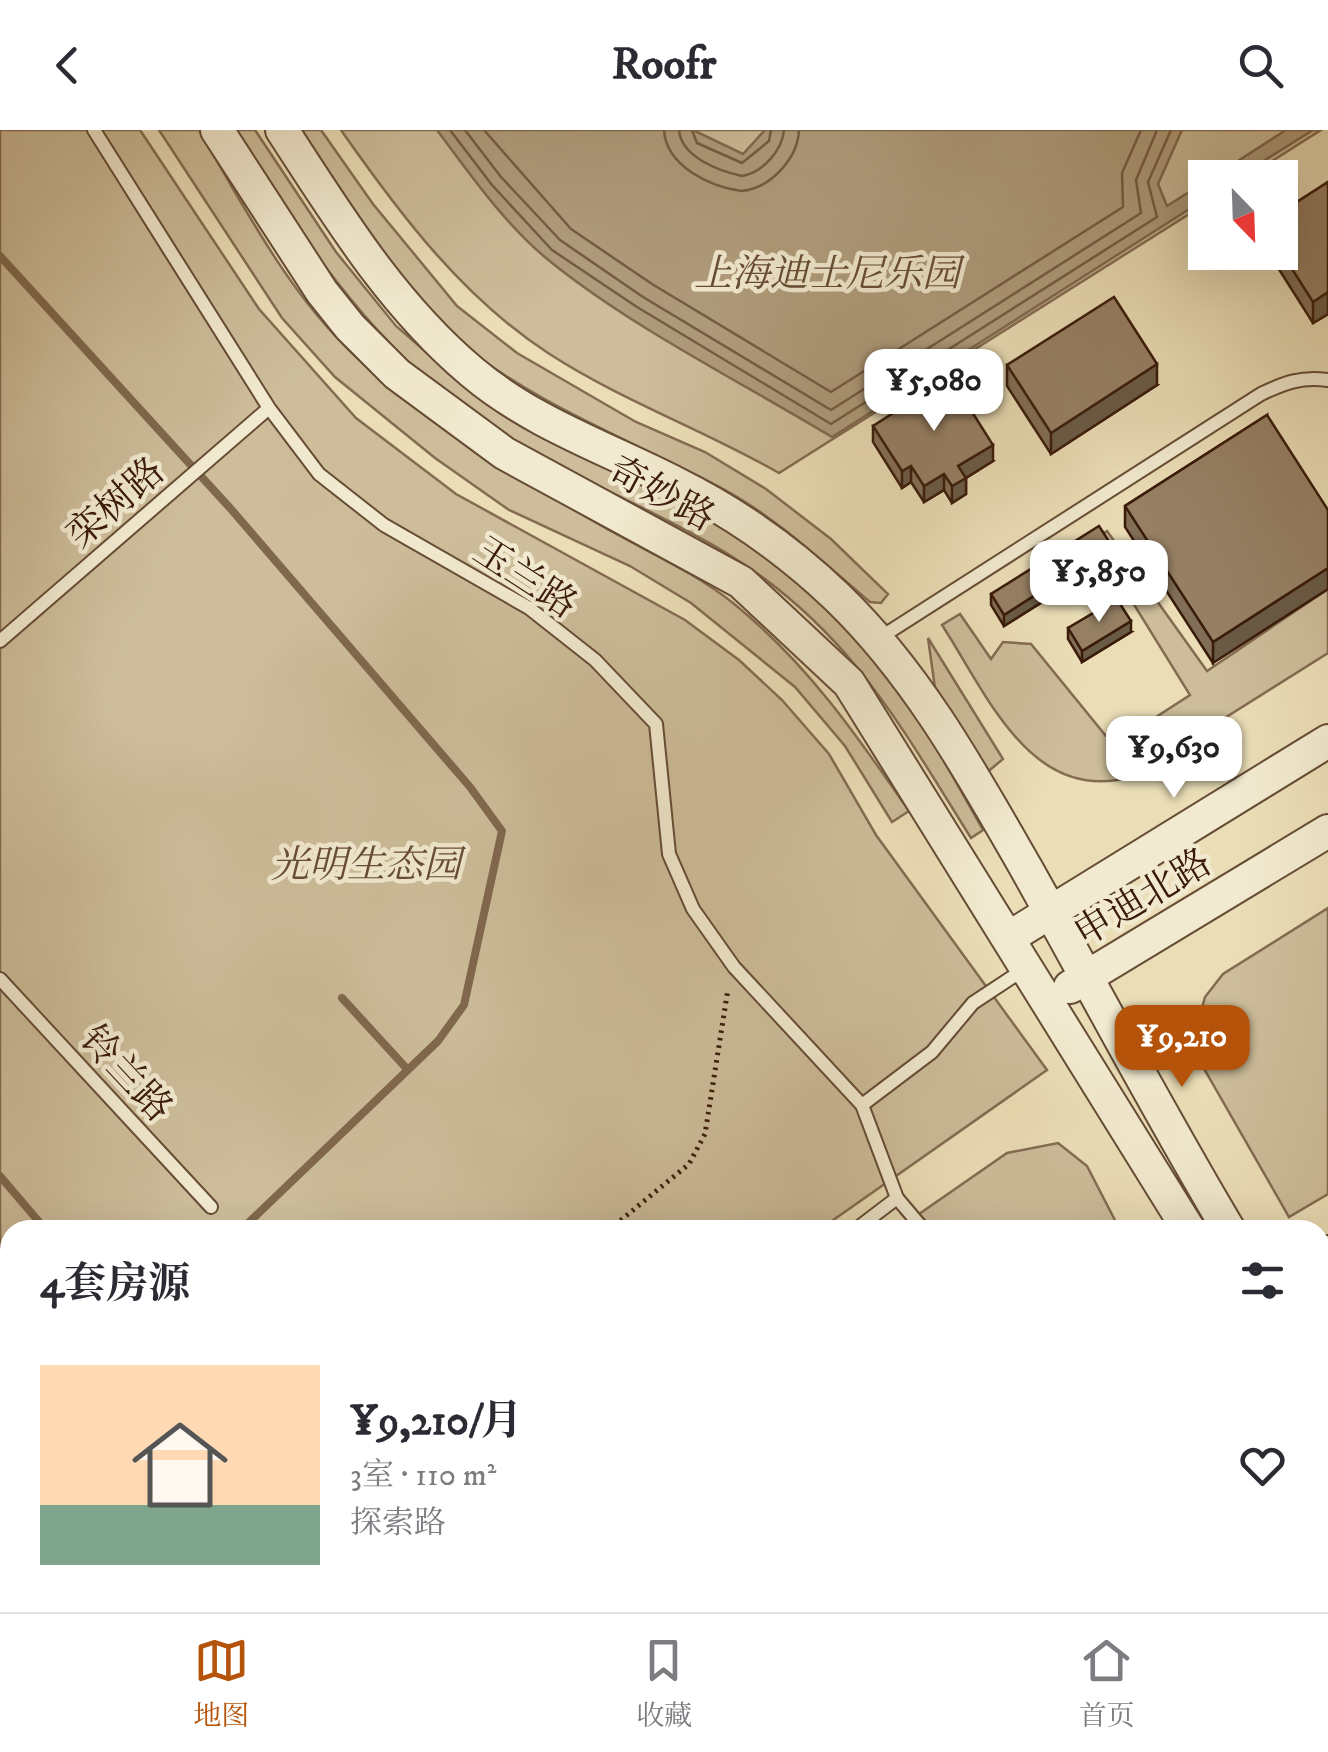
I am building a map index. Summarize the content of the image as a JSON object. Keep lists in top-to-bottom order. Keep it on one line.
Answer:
{"streets":{"street":["奇妙路","申迪北路"],"lane":["栾树路","玉兰路","铃兰路"]},"crossings":[["奇妙路","申迪北路"],["栾树路","玉兰路"]],"parks":["上海迪士尼乐园","光明生态园"],"north":"bottom right","page":{"header":"Roofr","price":["¥5,080","¥5,850","¥9,630","¥9,210"],"heading":"4套房源","list":[{"name":"¥9,210/月","note":"3室 · 110 m² · 探索路"}],"tabs":["地图","收藏","首页"]}}
